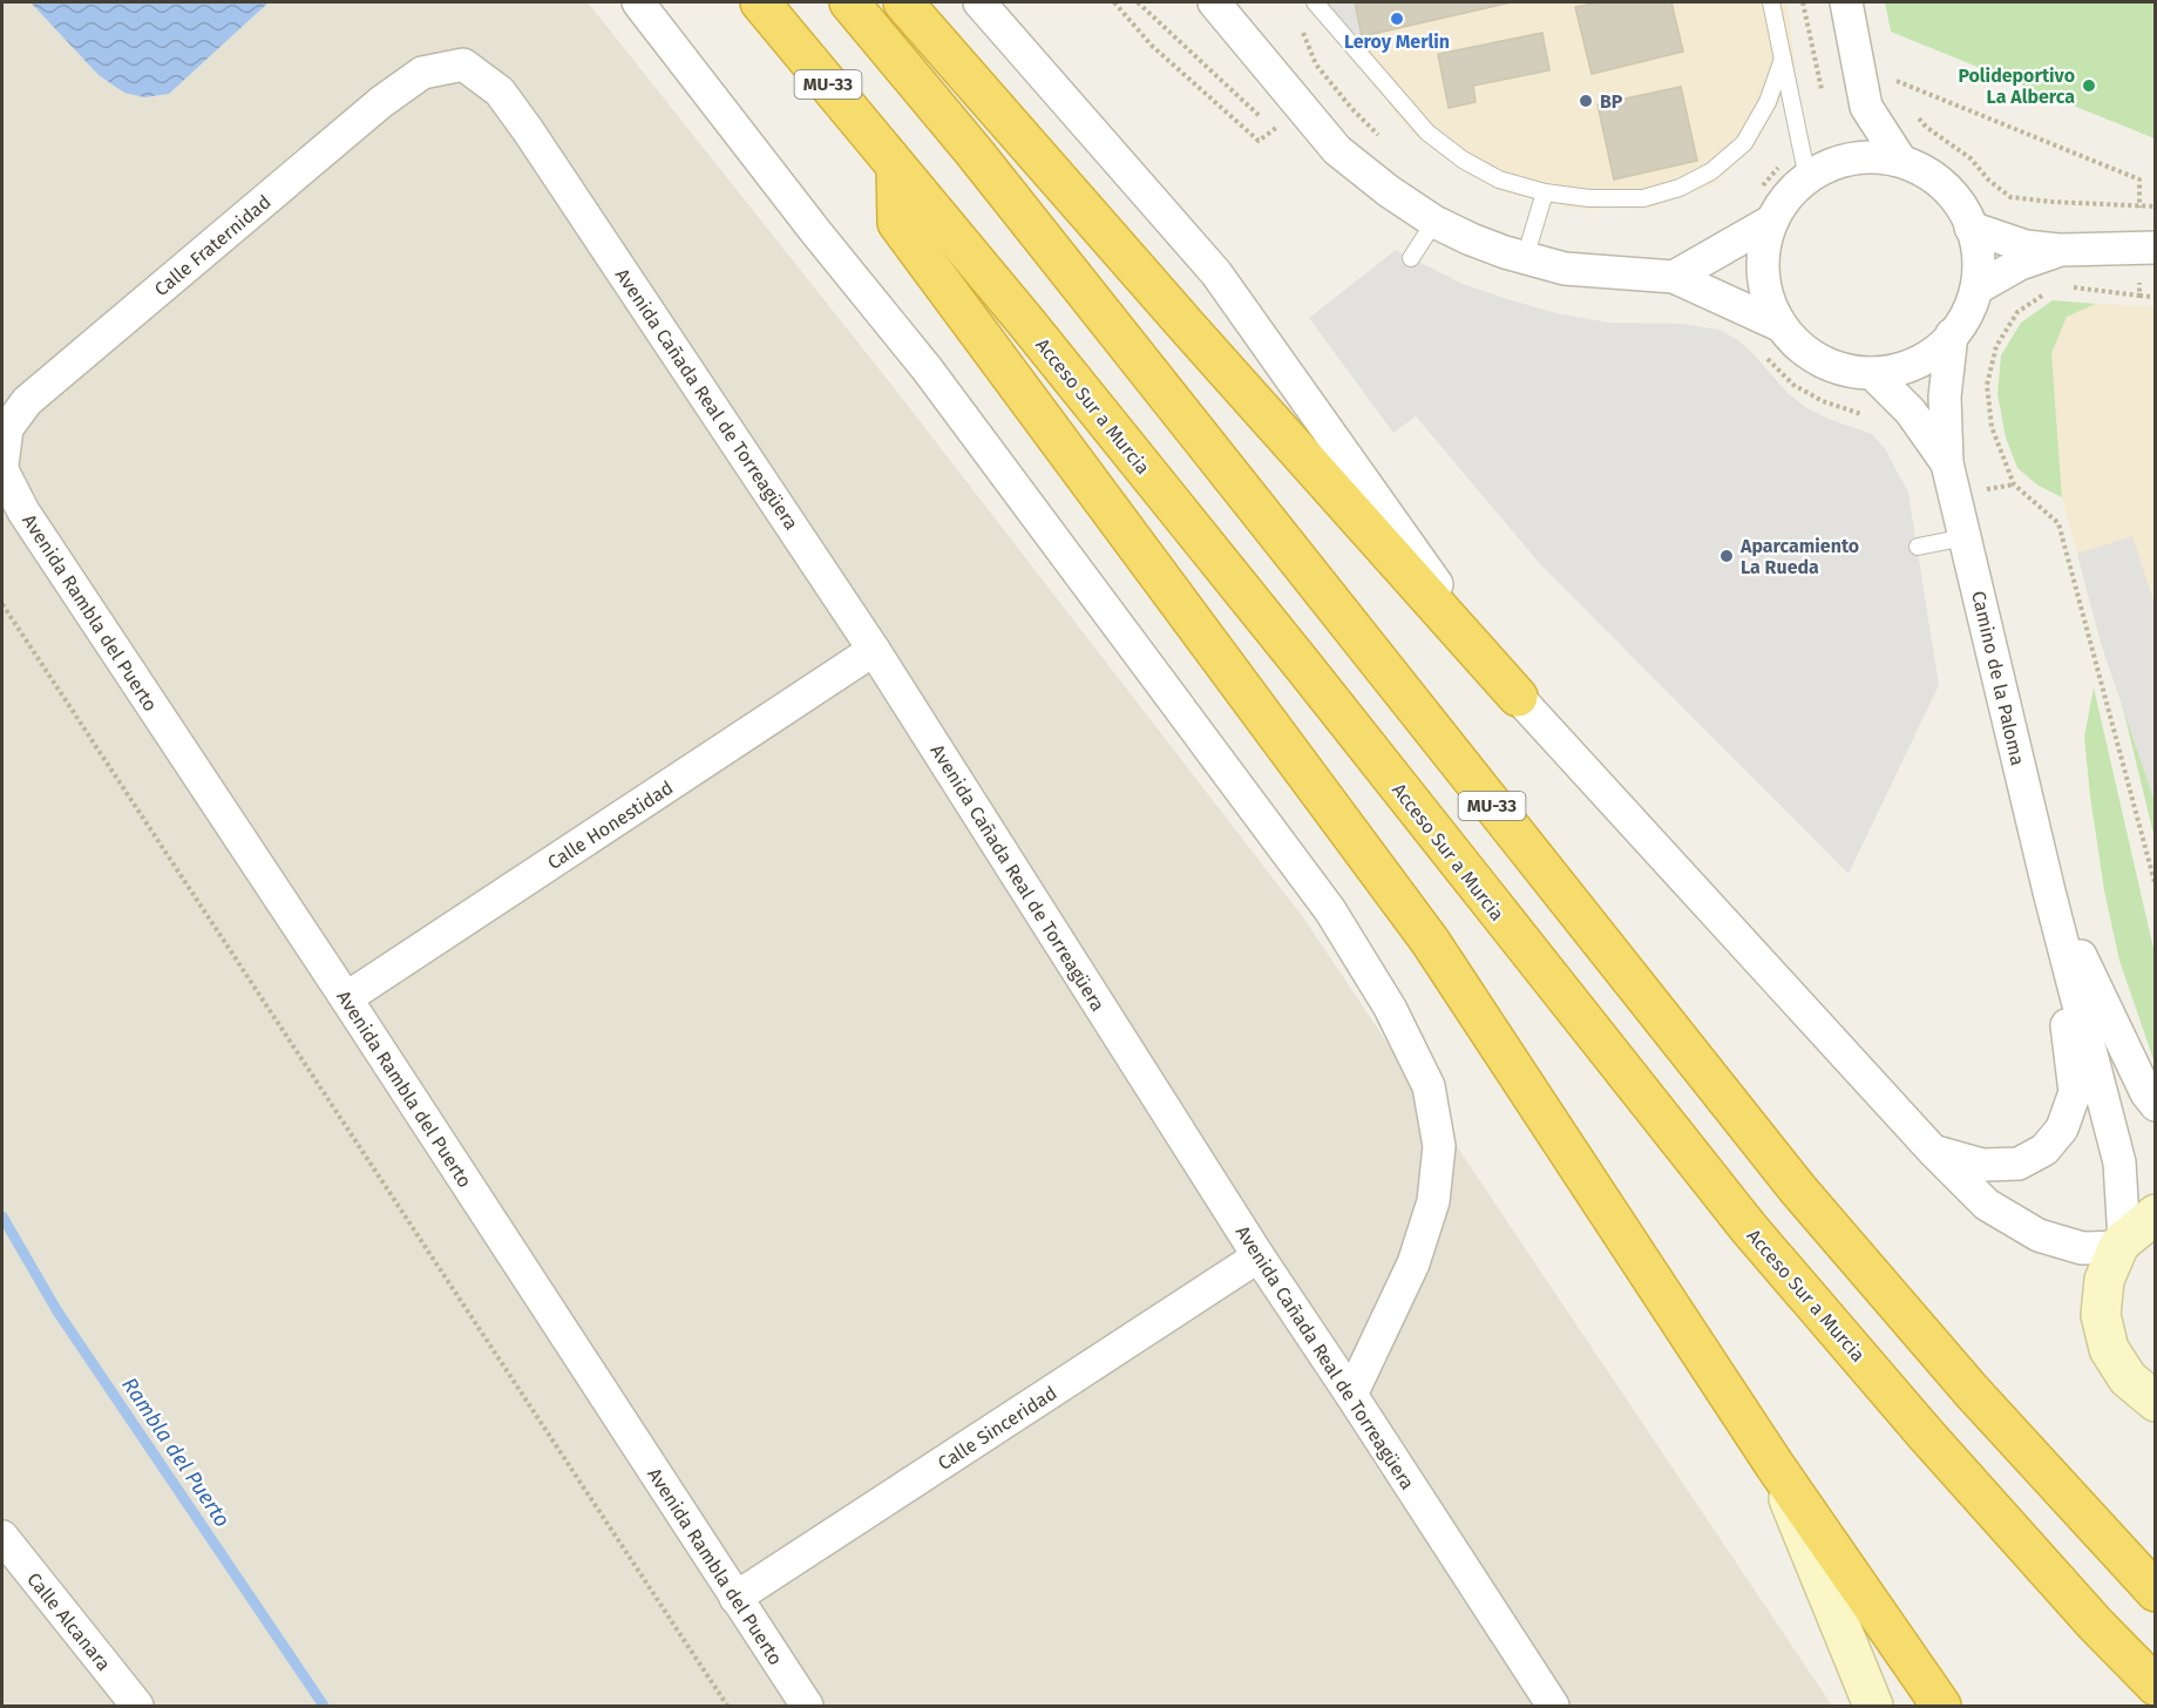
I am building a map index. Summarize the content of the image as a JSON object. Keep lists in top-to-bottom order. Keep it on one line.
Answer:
{"streets":{"highway":["MU-33","Acceso Sur a Murcia"],"street":["Calle Fraternidad","Avenida Cañada Real de Torreagüera","Avenida Rambla del Puerto","Camino de la Paloma","Calle Honestidad","Calle Sinceridad","Calle Alcanara"]},"crossings":[["Calle Fraternidad","Avenida Cañada Real de Torreagüera"],["Avenida Cañada Real de Torreagüera","Calle Honestidad"],["Avenida Cañada Real de Torreagüera","Calle Sinceridad"],["Avenida Rambla del Puerto","Calle Honestidad"],["Avenida Rambla del Puerto","Calle Sinceridad"]],"water":["Rambla del Puerto"],"places":["Leroy Merlin","Polideportivo La Alberca","BP","Aparcamiento La Rueda"]}
